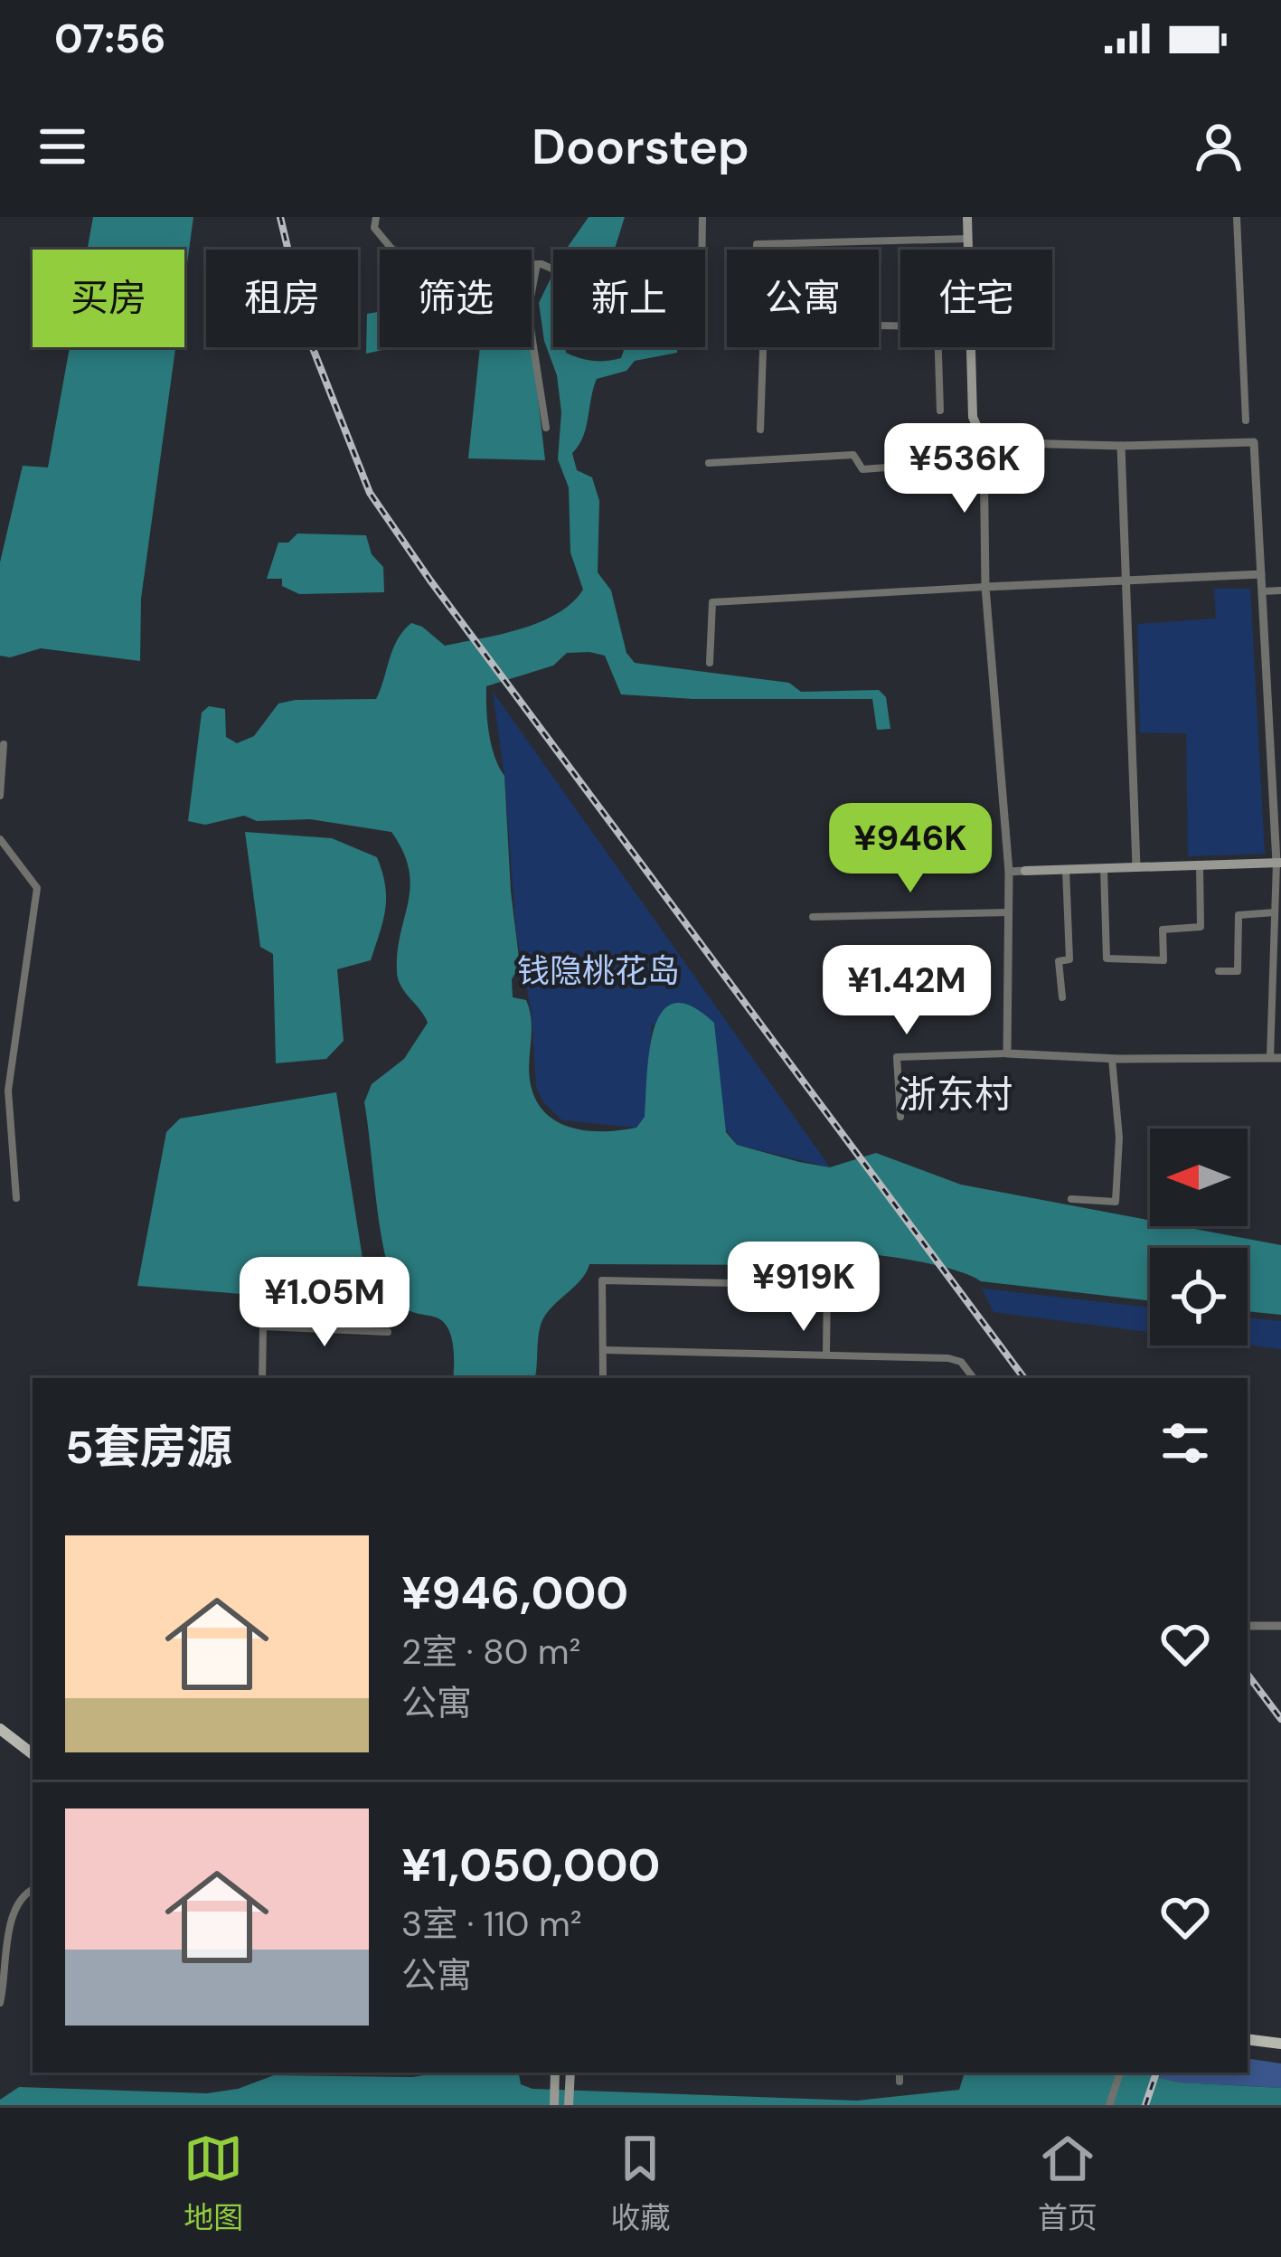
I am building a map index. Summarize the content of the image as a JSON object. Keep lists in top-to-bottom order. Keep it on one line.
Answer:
{"districts":["浙东村"],"parks":["钱隐桃花岛"],"north":"left","page":{"status":"07:56","header":"Doorstep","chip":["买房","租房","筛选","新上","公寓","住宅"],"price":["¥536K","¥946K","¥1.42M","¥919K","¥1.05M"],"heading":"5套房源","list":[{"name":"¥946,000","note":"2室 · 80 m² · 公寓"},{"name":"¥1,050,000","note":"3室 · 110 m² · 公寓"}],"tabs":["地图","收藏","首页"]}}
